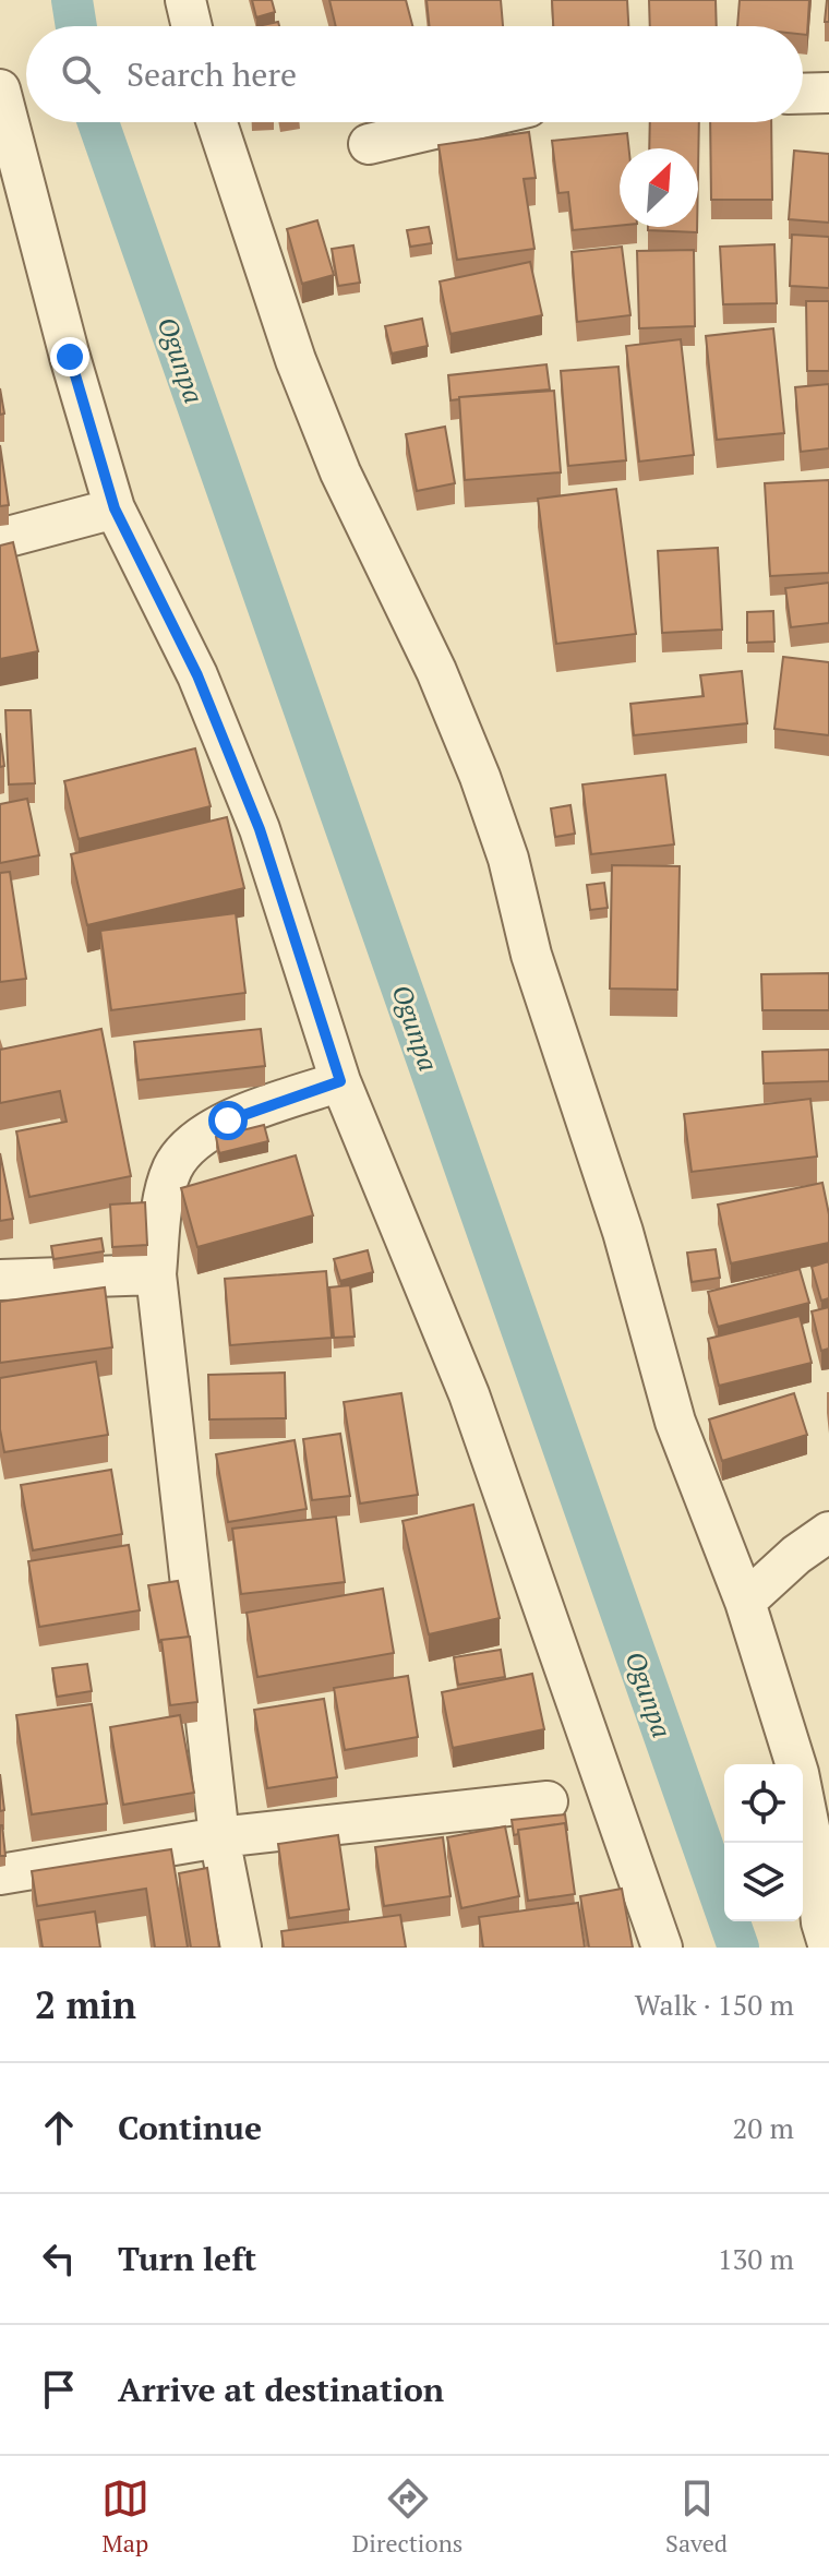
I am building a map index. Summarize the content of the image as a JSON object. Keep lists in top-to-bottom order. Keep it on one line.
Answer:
{"water":["Ogunpa"],"north":"top right","page":{"search":"Search here","heading":["2 min","Walk · 150 m"],"list":[["Continue","20 m"],["Turn left","130 m"],"Arrive at destination"],"nav":["Map","Directions","Saved"]}}
